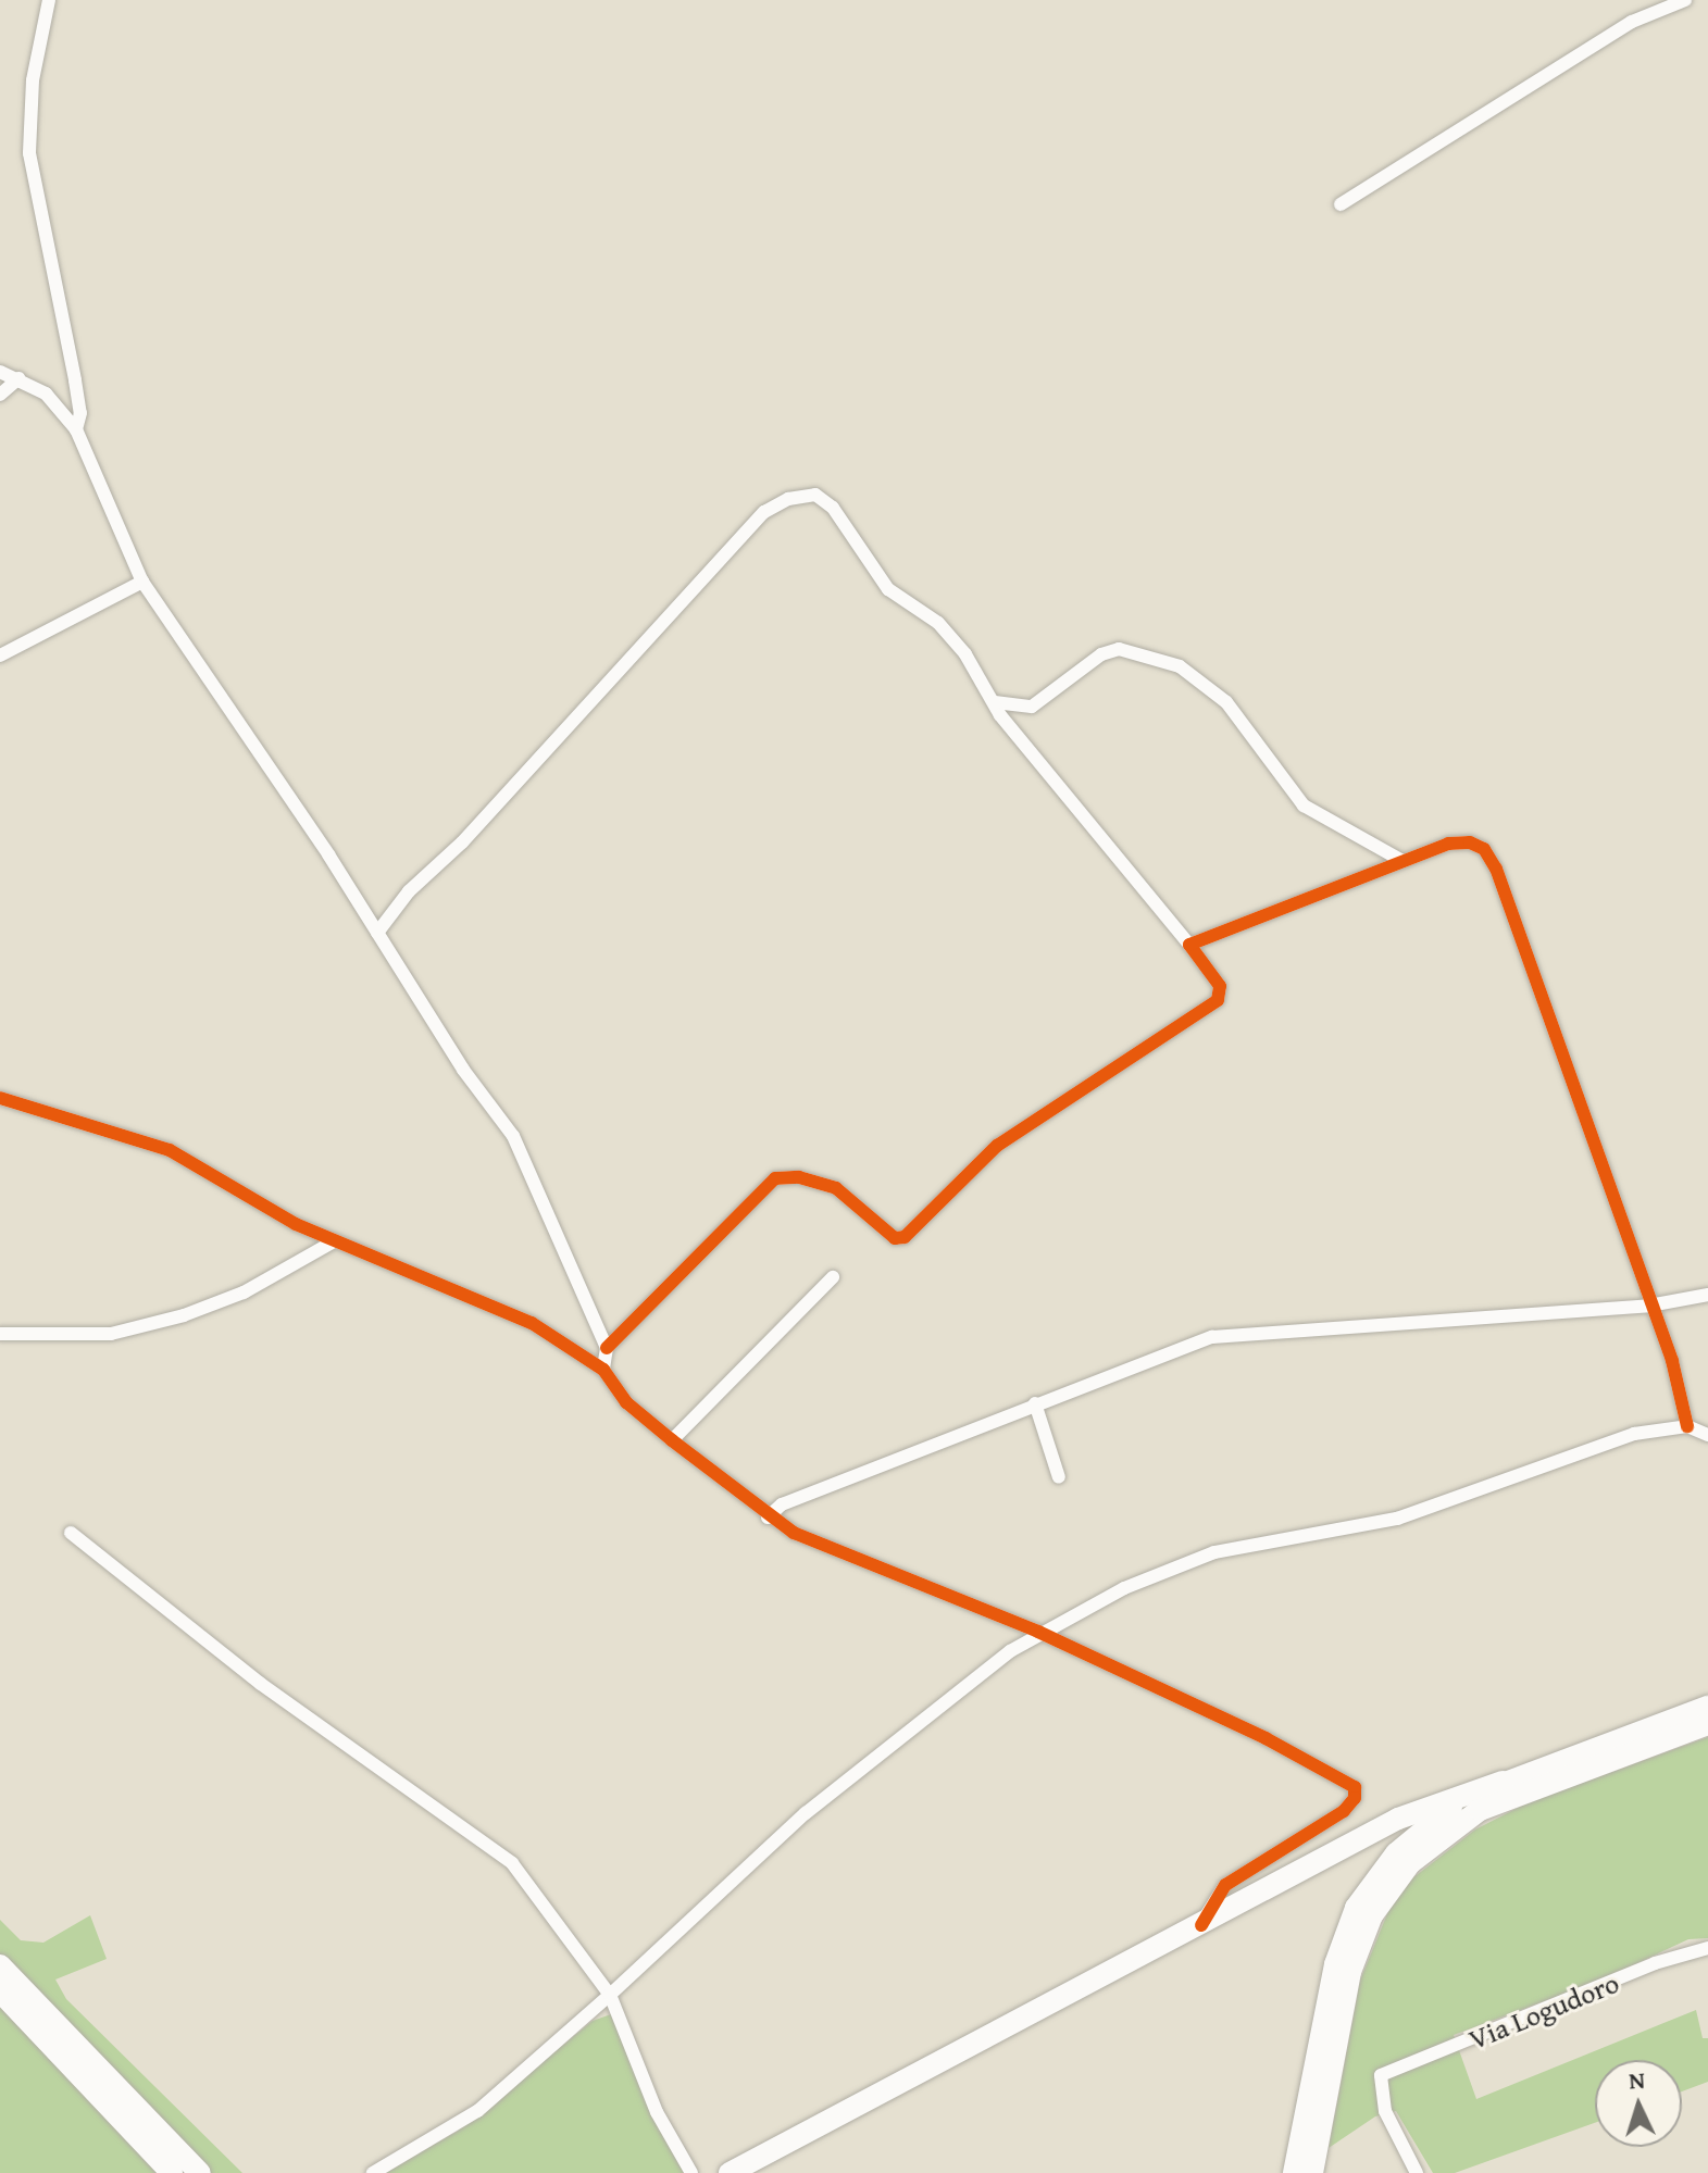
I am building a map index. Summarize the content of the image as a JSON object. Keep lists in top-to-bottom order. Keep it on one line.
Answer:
{"streets":{"street":["Via Logudoro"]},"north":"top"}
